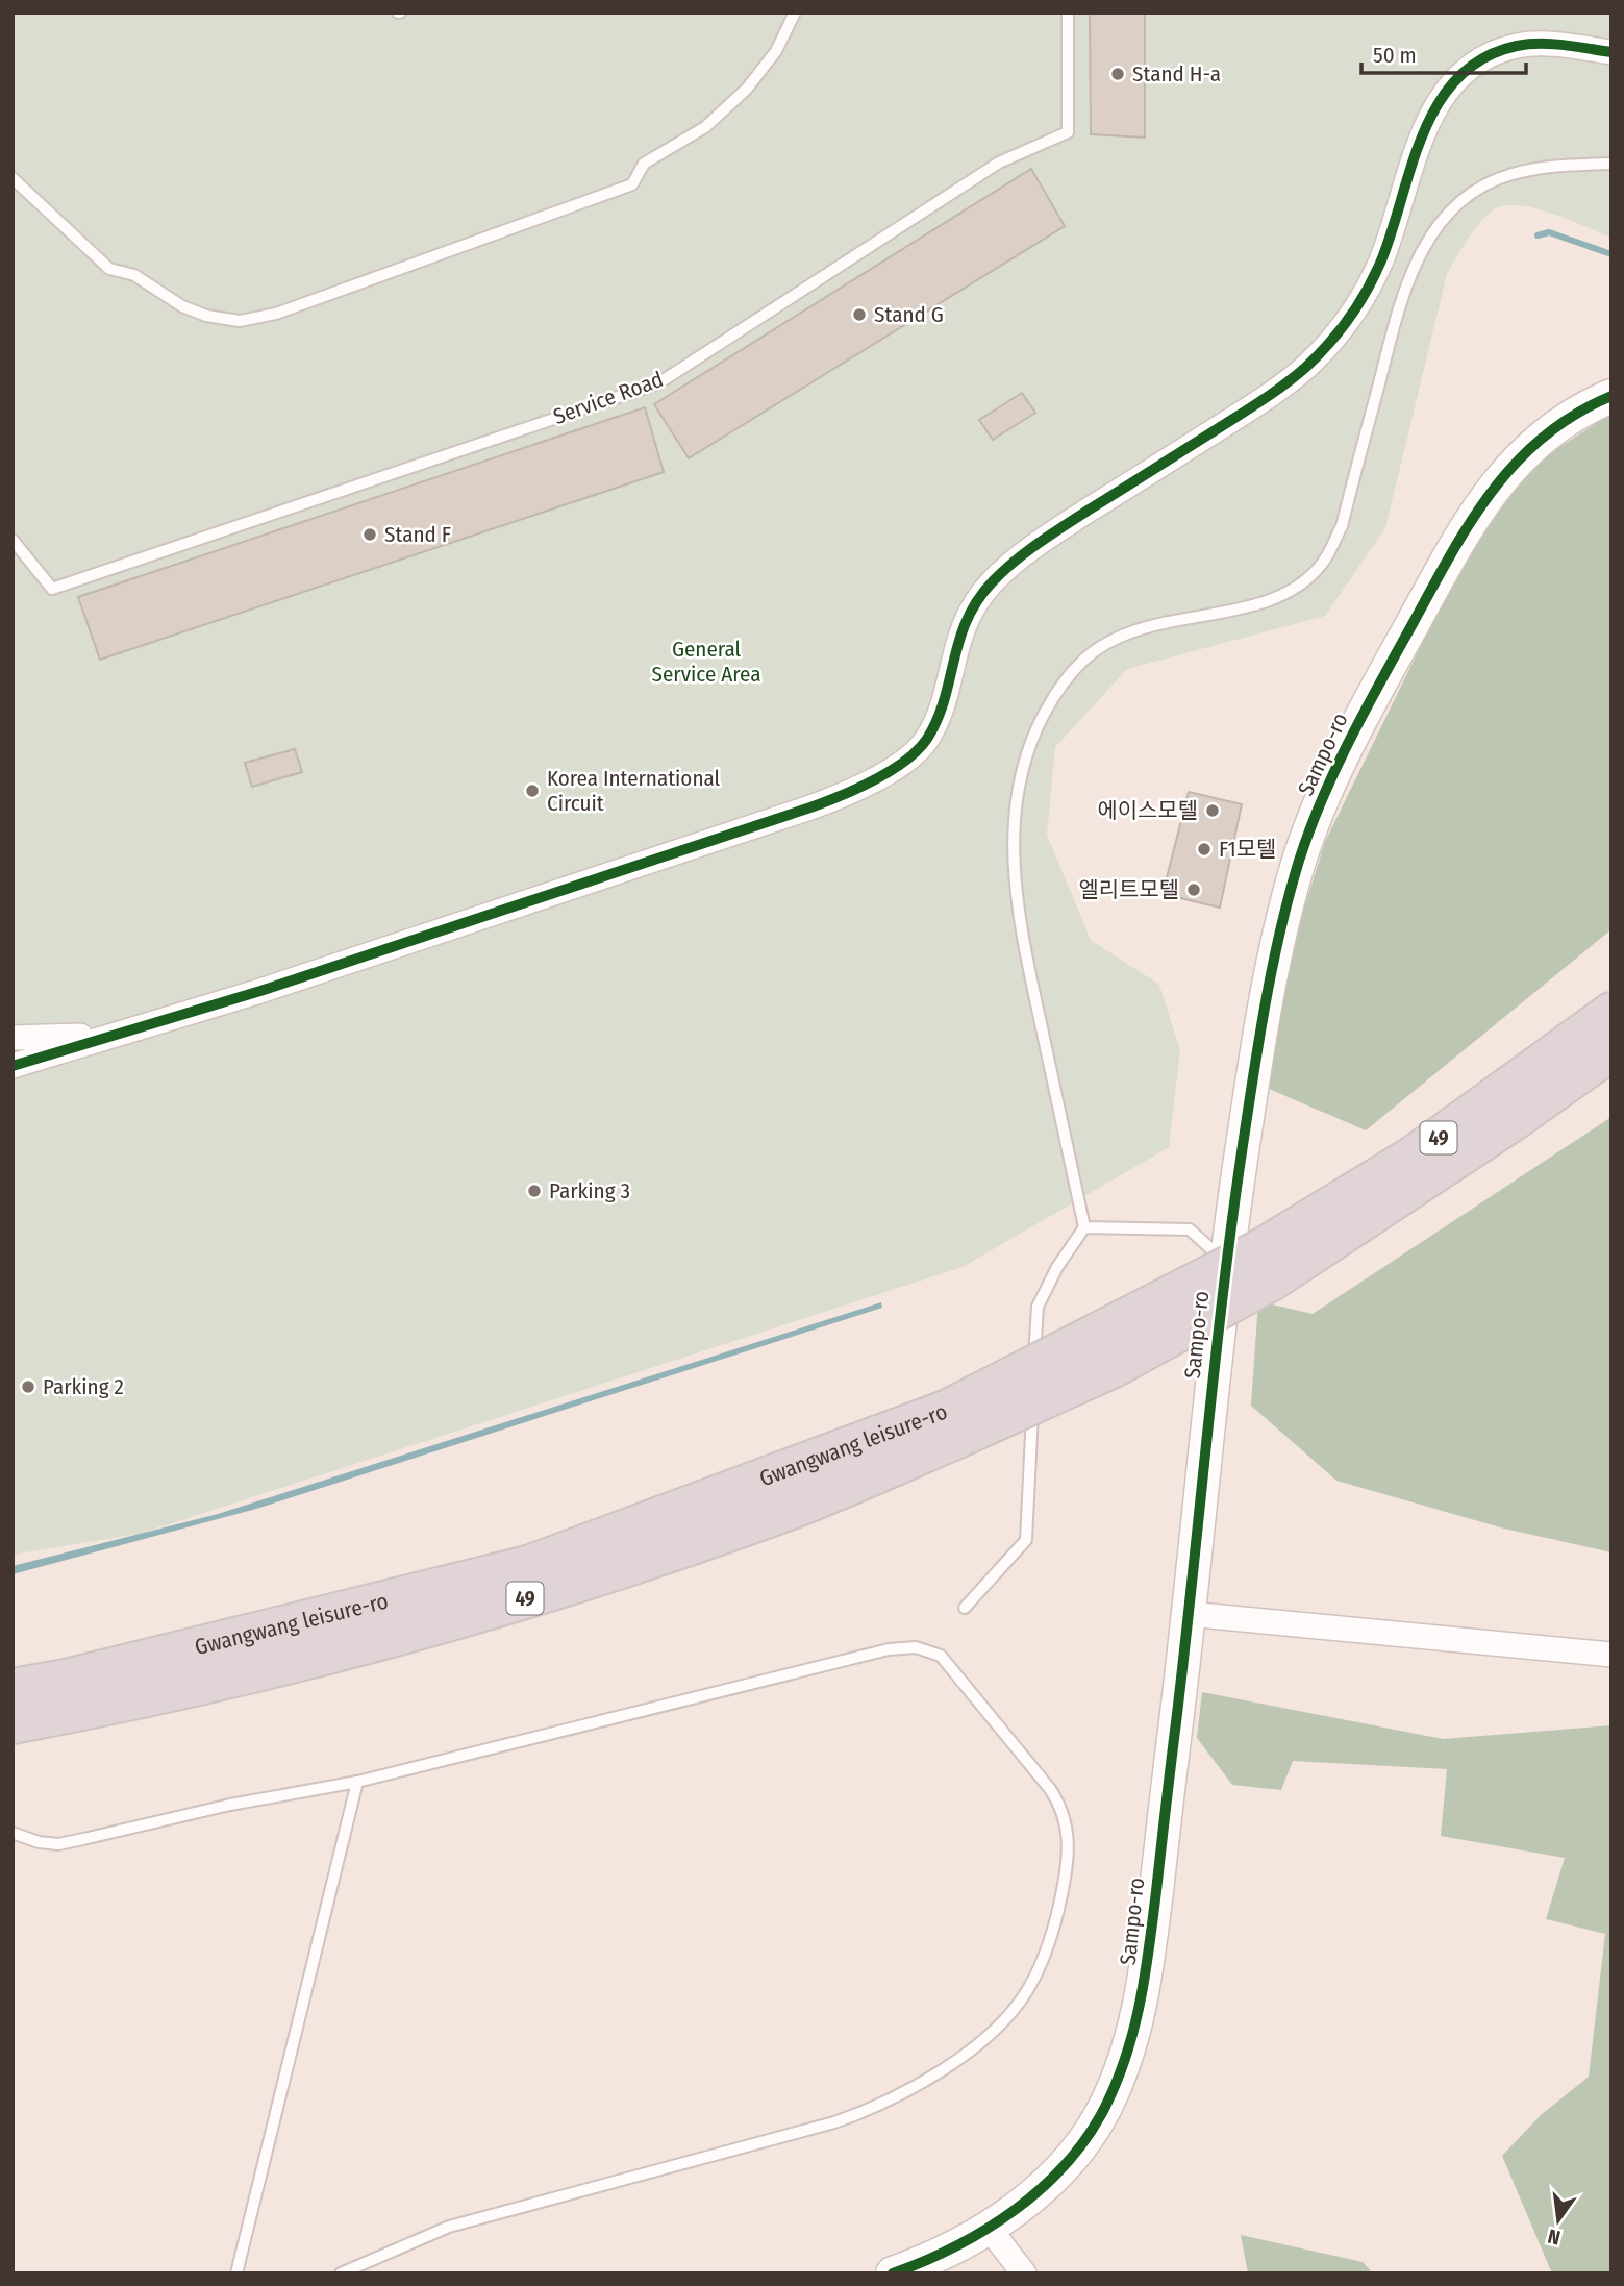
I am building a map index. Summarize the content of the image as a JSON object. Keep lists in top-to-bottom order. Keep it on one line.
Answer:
{"streets":{"highway":["49","Gwangwang leisure-ro"],"street":["Sampo-ro"],"lane":["Service Road"]},"crossings":[["Sampo-ro","Gwangwang leisure-ro"]],"parks":["General Service Area"],"places":["Stand H-a","Stand G","Stand F","Korea International Circuit","에이스모텔","F1모텔","엘리트모텔","Parking 3","Parking 2"],"scale_bar":"50 m","north":"bottom"}
